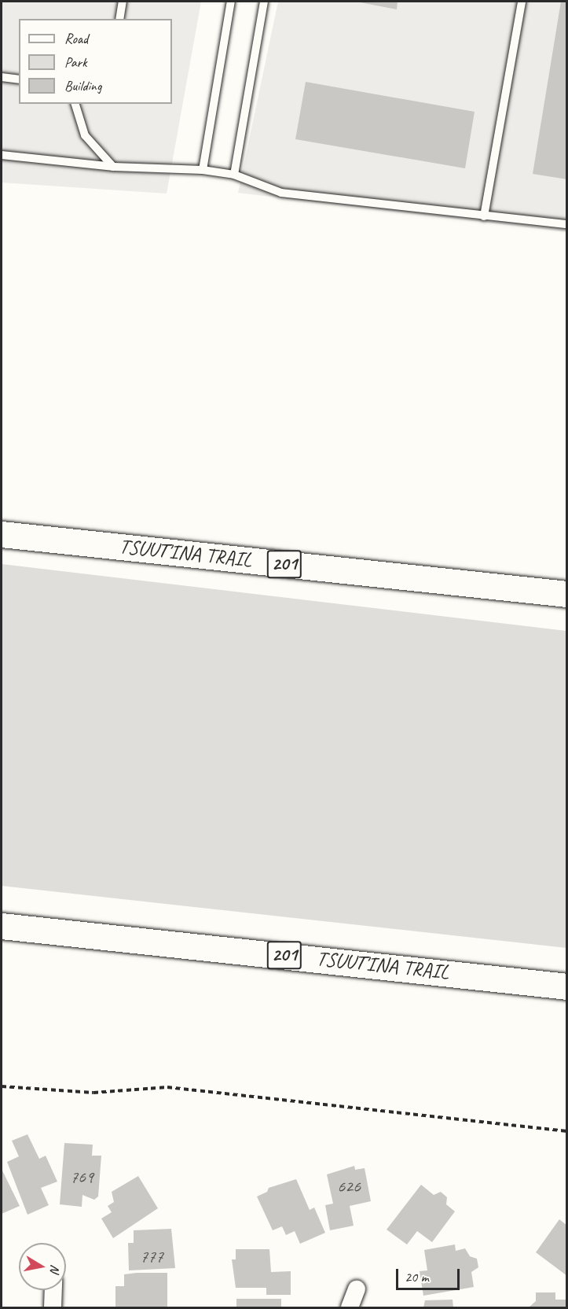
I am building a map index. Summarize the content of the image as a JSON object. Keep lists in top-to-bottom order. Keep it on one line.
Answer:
{"streets":{"highway":["TSUUT'INA TRAIL","201"]},"house_numbers":["769","626","777"],"legend":["Road","Park","Building"],"scale_bar":"20 m","north":"right"}
